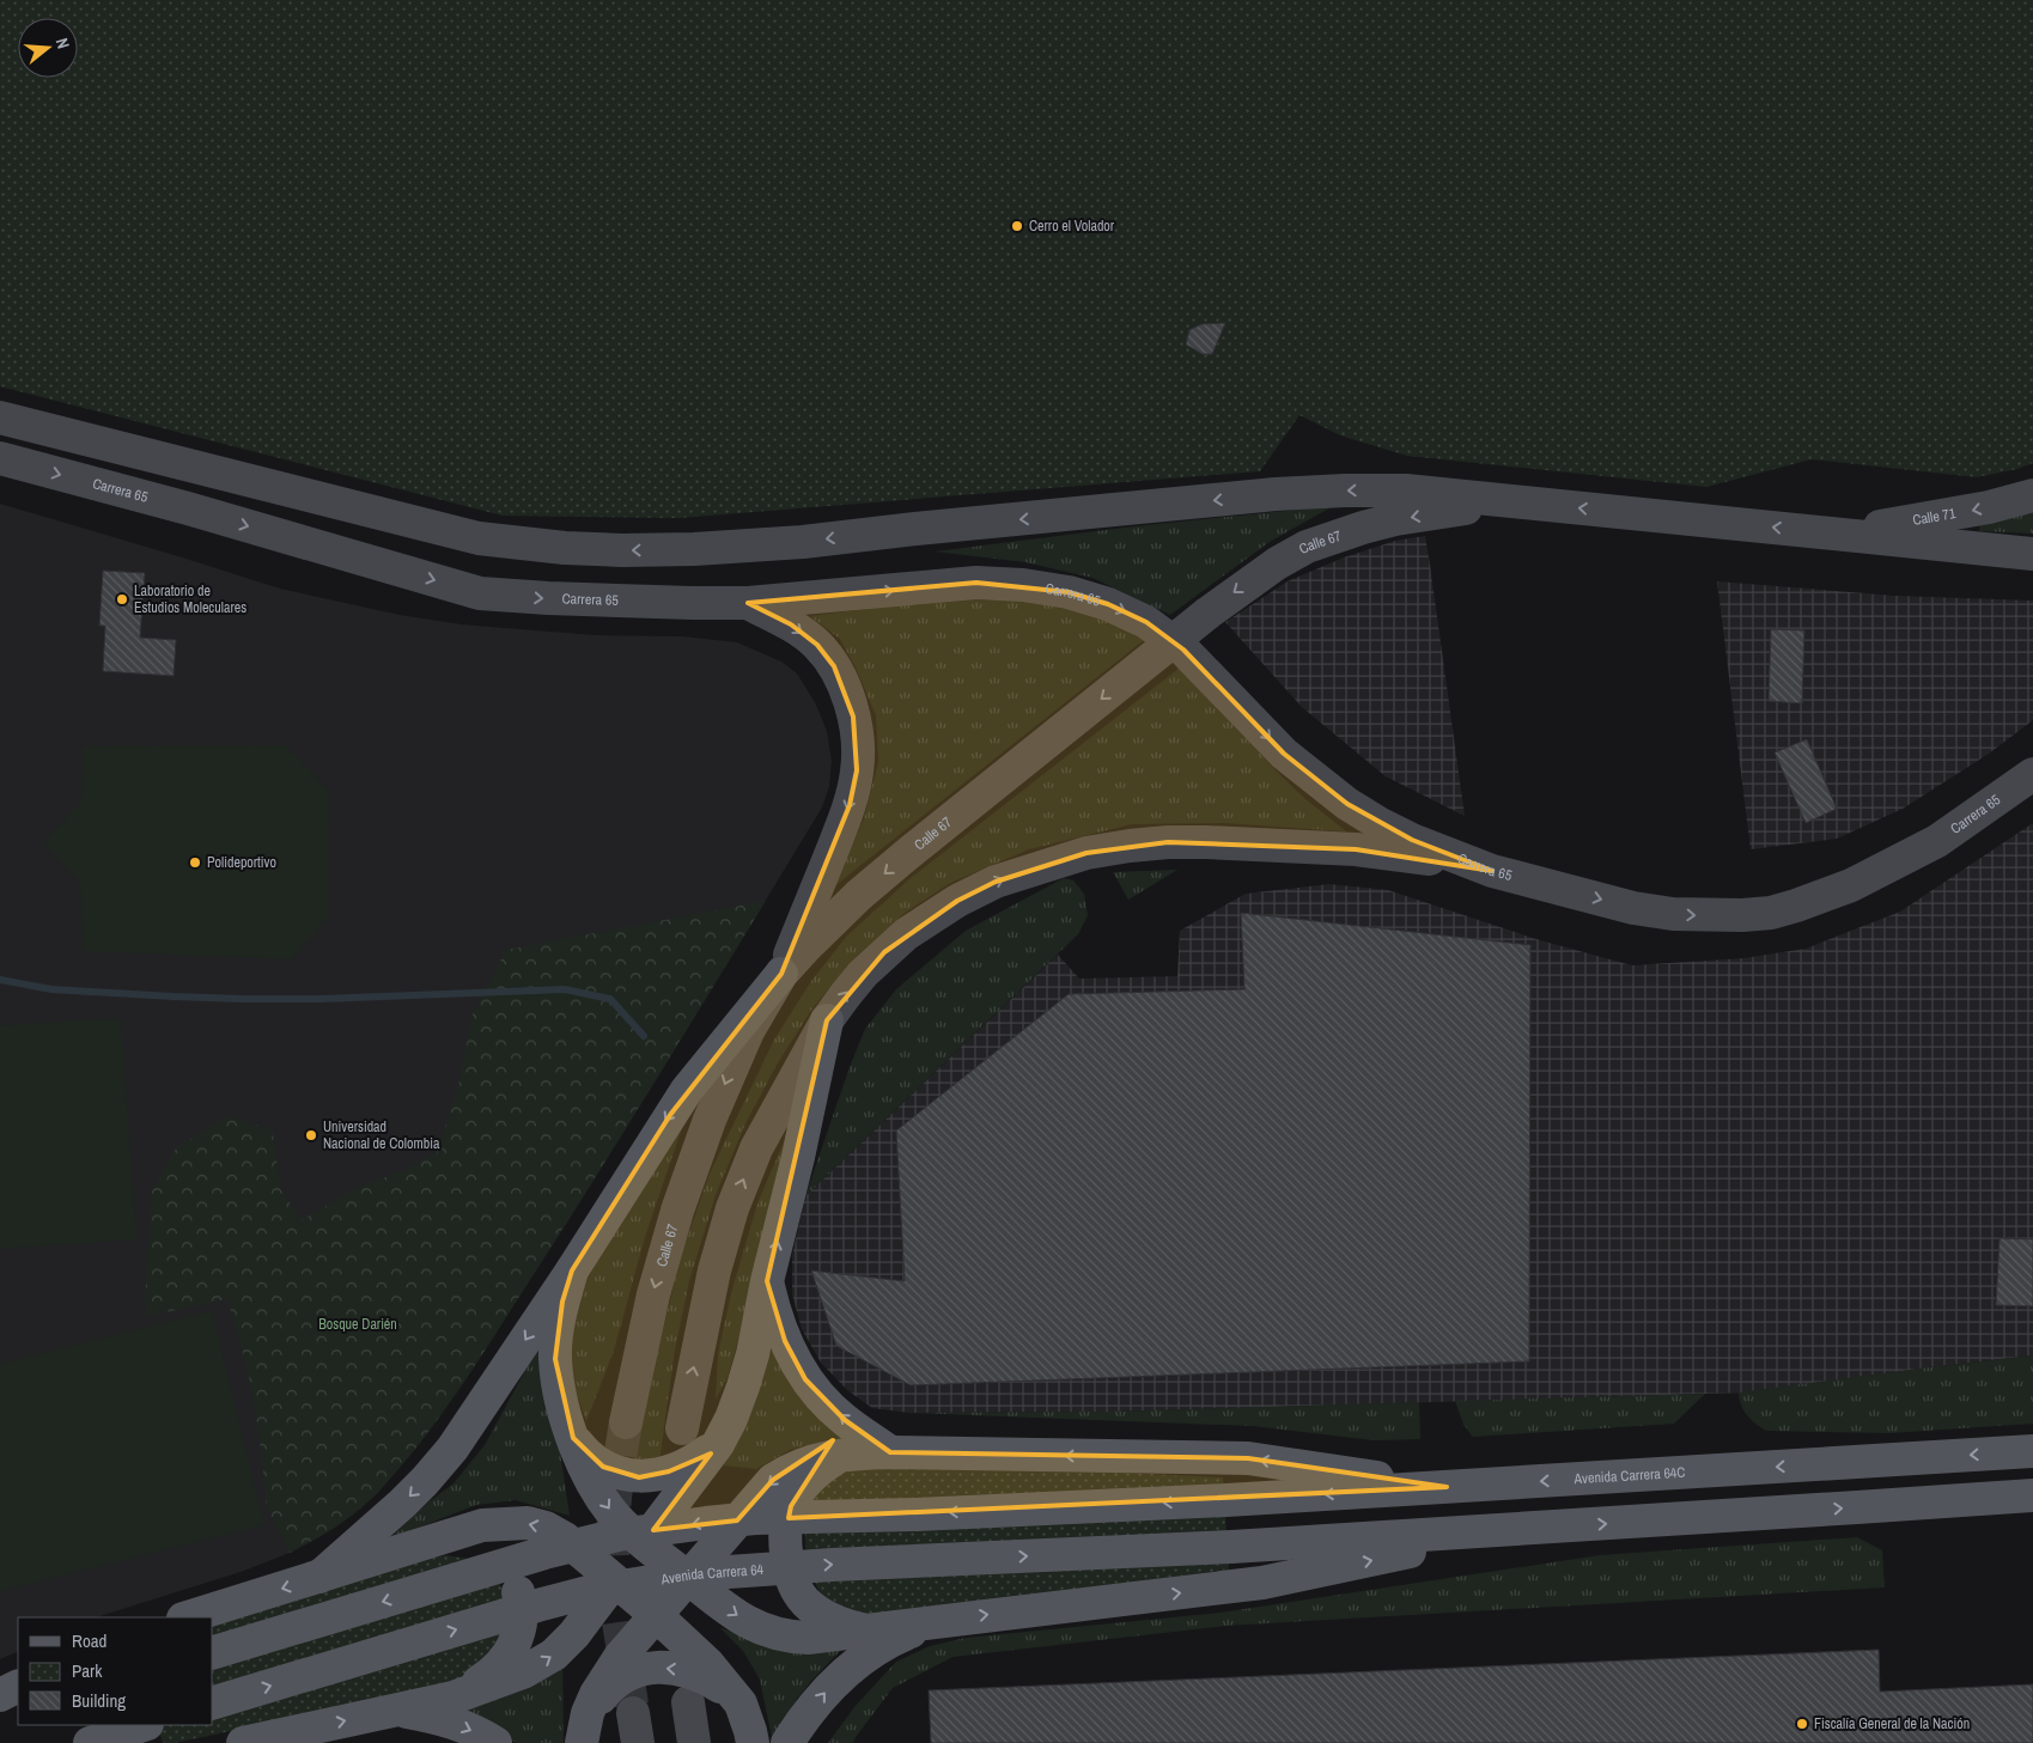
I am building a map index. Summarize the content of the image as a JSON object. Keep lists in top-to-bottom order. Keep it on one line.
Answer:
{"streets":{"main road":["Carrera 65","Calle 71","Calle 67","Avenida Carrera 64C","Avenida Carrera 64"]},"parks":["Bosque Darién"],"places":["Cerro el Volador","Laboratorio de Estudios Moleculares","Polideportivo","Universidad Nacional de Colombia","Fiscalía General de la Nación"],"legend":["Road","Park","Building"],"north":"right"}
